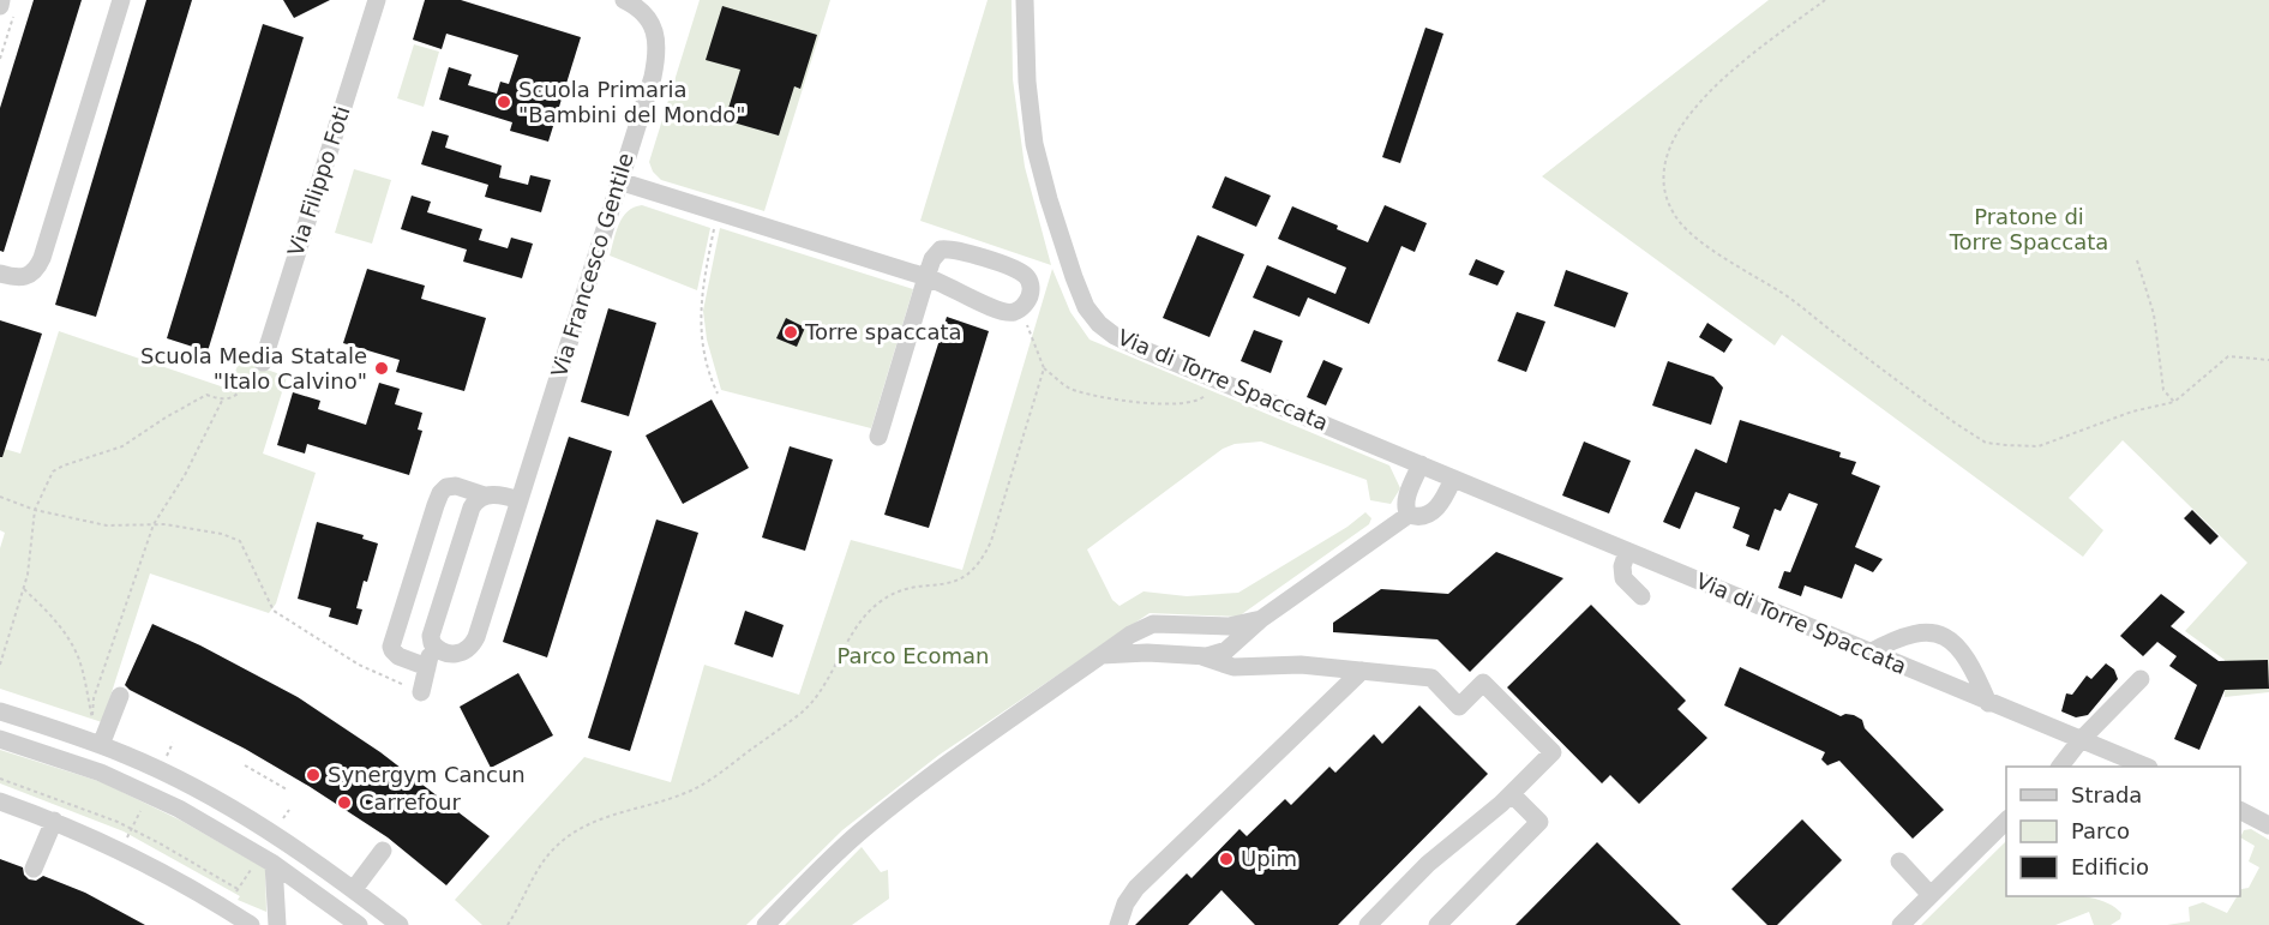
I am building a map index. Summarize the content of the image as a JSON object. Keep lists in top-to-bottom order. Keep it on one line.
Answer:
{"streets":{"street":["Via Filippo Foti","Via Francesco Gentile","Via di Torre Spaccata"]},"parks":["Pratone di Torre Spaccata","Parco Ecoman"],"places":["Scuola Primaria \"Bambini del Mondo\"","Torre spaccata","Scuola Media Statale \"Italo Calvino\"","Synergym Cancun","Carrefour","Upim"],"legend":["Strada","Parco","Edificio"]}
